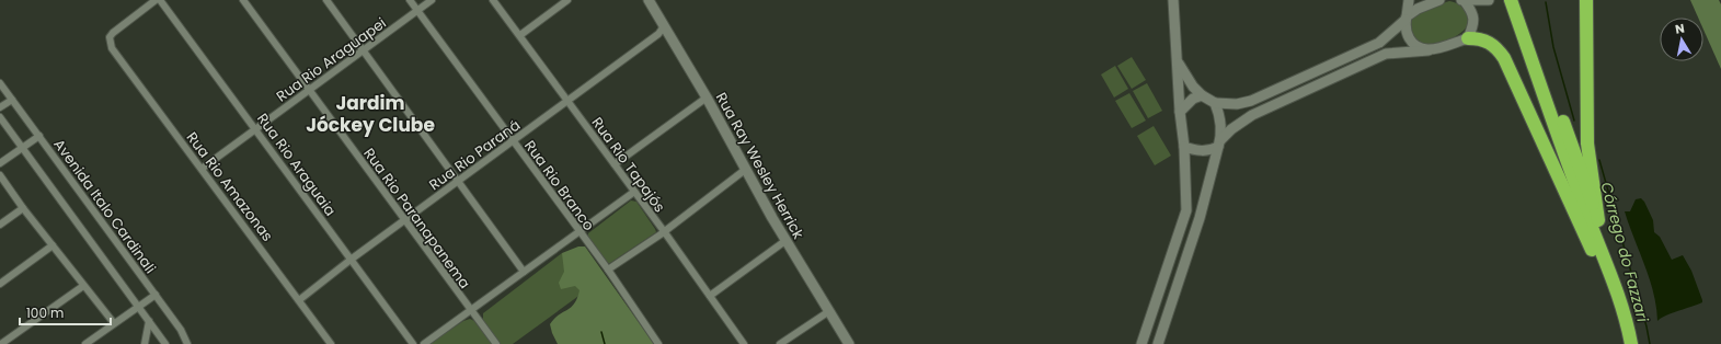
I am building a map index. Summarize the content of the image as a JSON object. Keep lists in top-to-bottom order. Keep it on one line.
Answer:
{"streets":{"street":["Rua Rio Araguapei","Rua Rio Paraná","Rua Rio Araguaia","Rua Rio Tapajós","Rua Ray Wesley Herrick","Rua Rio Branco","Rua Rio Amazonas","Avenida Italo Cardinali","Rua Rio Paranapanema"]},"crossings":[["Rua Rio Araguapei","Rua Rio Araguaia"],["Rua Rio Araguapei","Rua Rio Branco"],["Rua Rio Araguapei","Rua Rio Amazonas"],["Rua Rio Araguapei","Rua Rio Paranapanema"],["Rua Rio Paraná","Rua Rio Araguaia"],["Rua Rio Paraná","Rua Rio Tapajós"],["Rua Rio Paraná","Rua Ray Wesley Herrick"],["Rua Rio Paraná","Rua Rio Branco"],["Rua Rio Paraná","Rua Rio Amazonas"],["Rua Rio Paraná","Rua Rio Paranapanema"]],"districts":["Jardim Jóckey Clube"],"water":["Córrego do Fazzari"],"scale_bar":"100 m","north":"top"}
